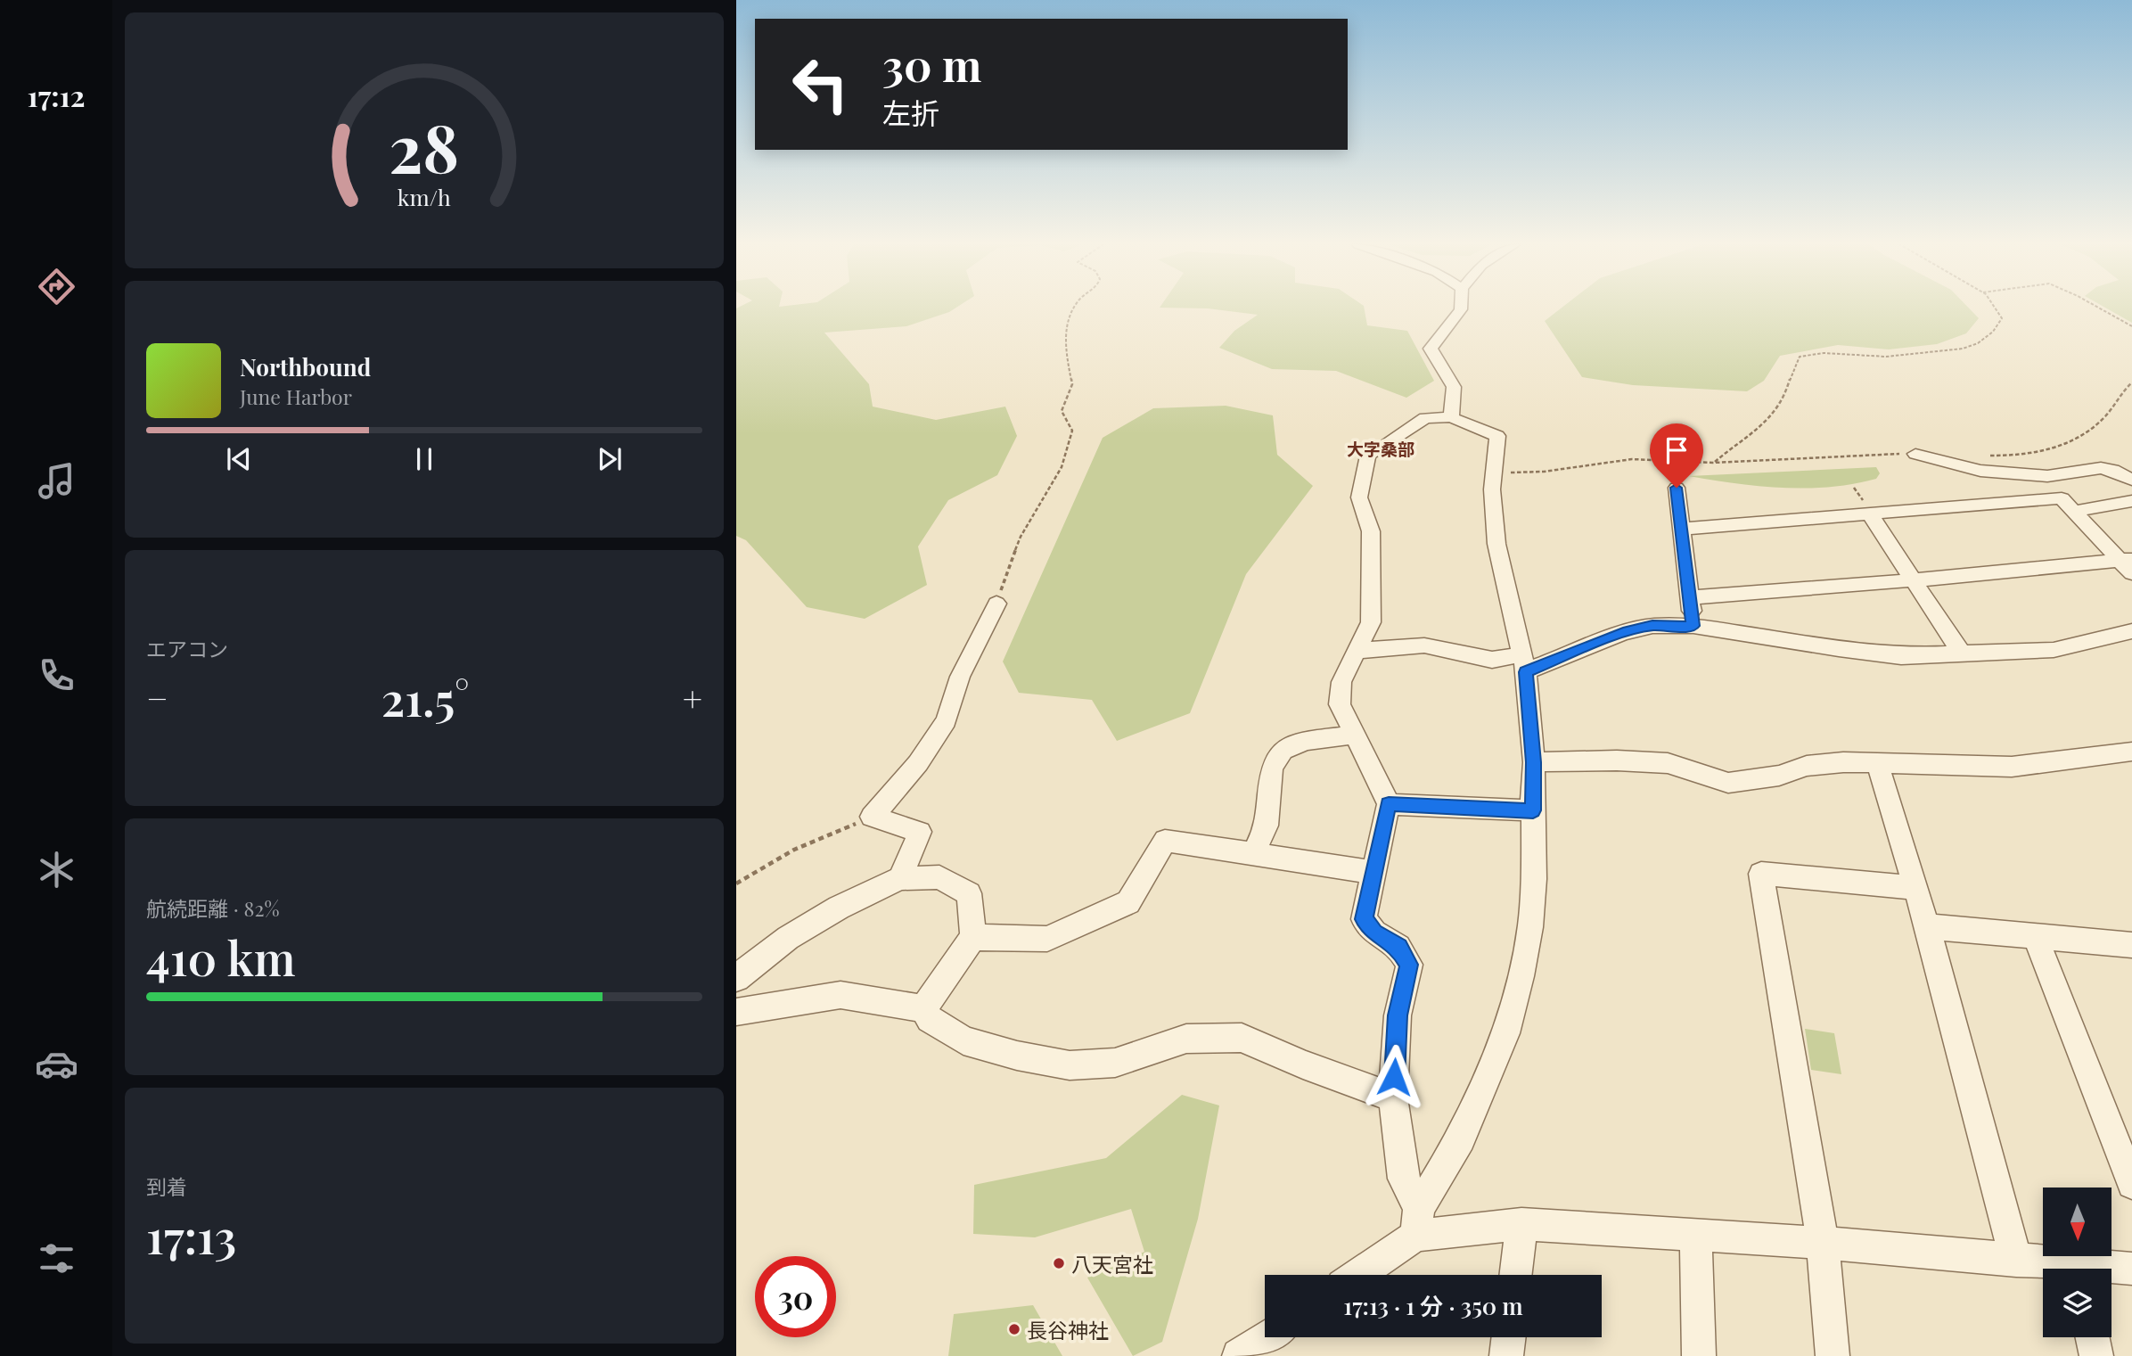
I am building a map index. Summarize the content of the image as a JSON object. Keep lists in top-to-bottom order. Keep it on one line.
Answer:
{"districts":["大字桑部"],"places":["八天宮社","長谷神社"],"north":"bottom","page":{"tabs":"17:12","turn":["30 m","左折"],"song":["Northbound","June Harbor"],"tile":["エアコン",["航続距離 · 82%","410 km"],["到着","17:13"]],"heat":["−","21.5°","+"],"limit":"30","trip":"17:13 · 1 分 · 350 m","gauge":["28","km/h"]}}
